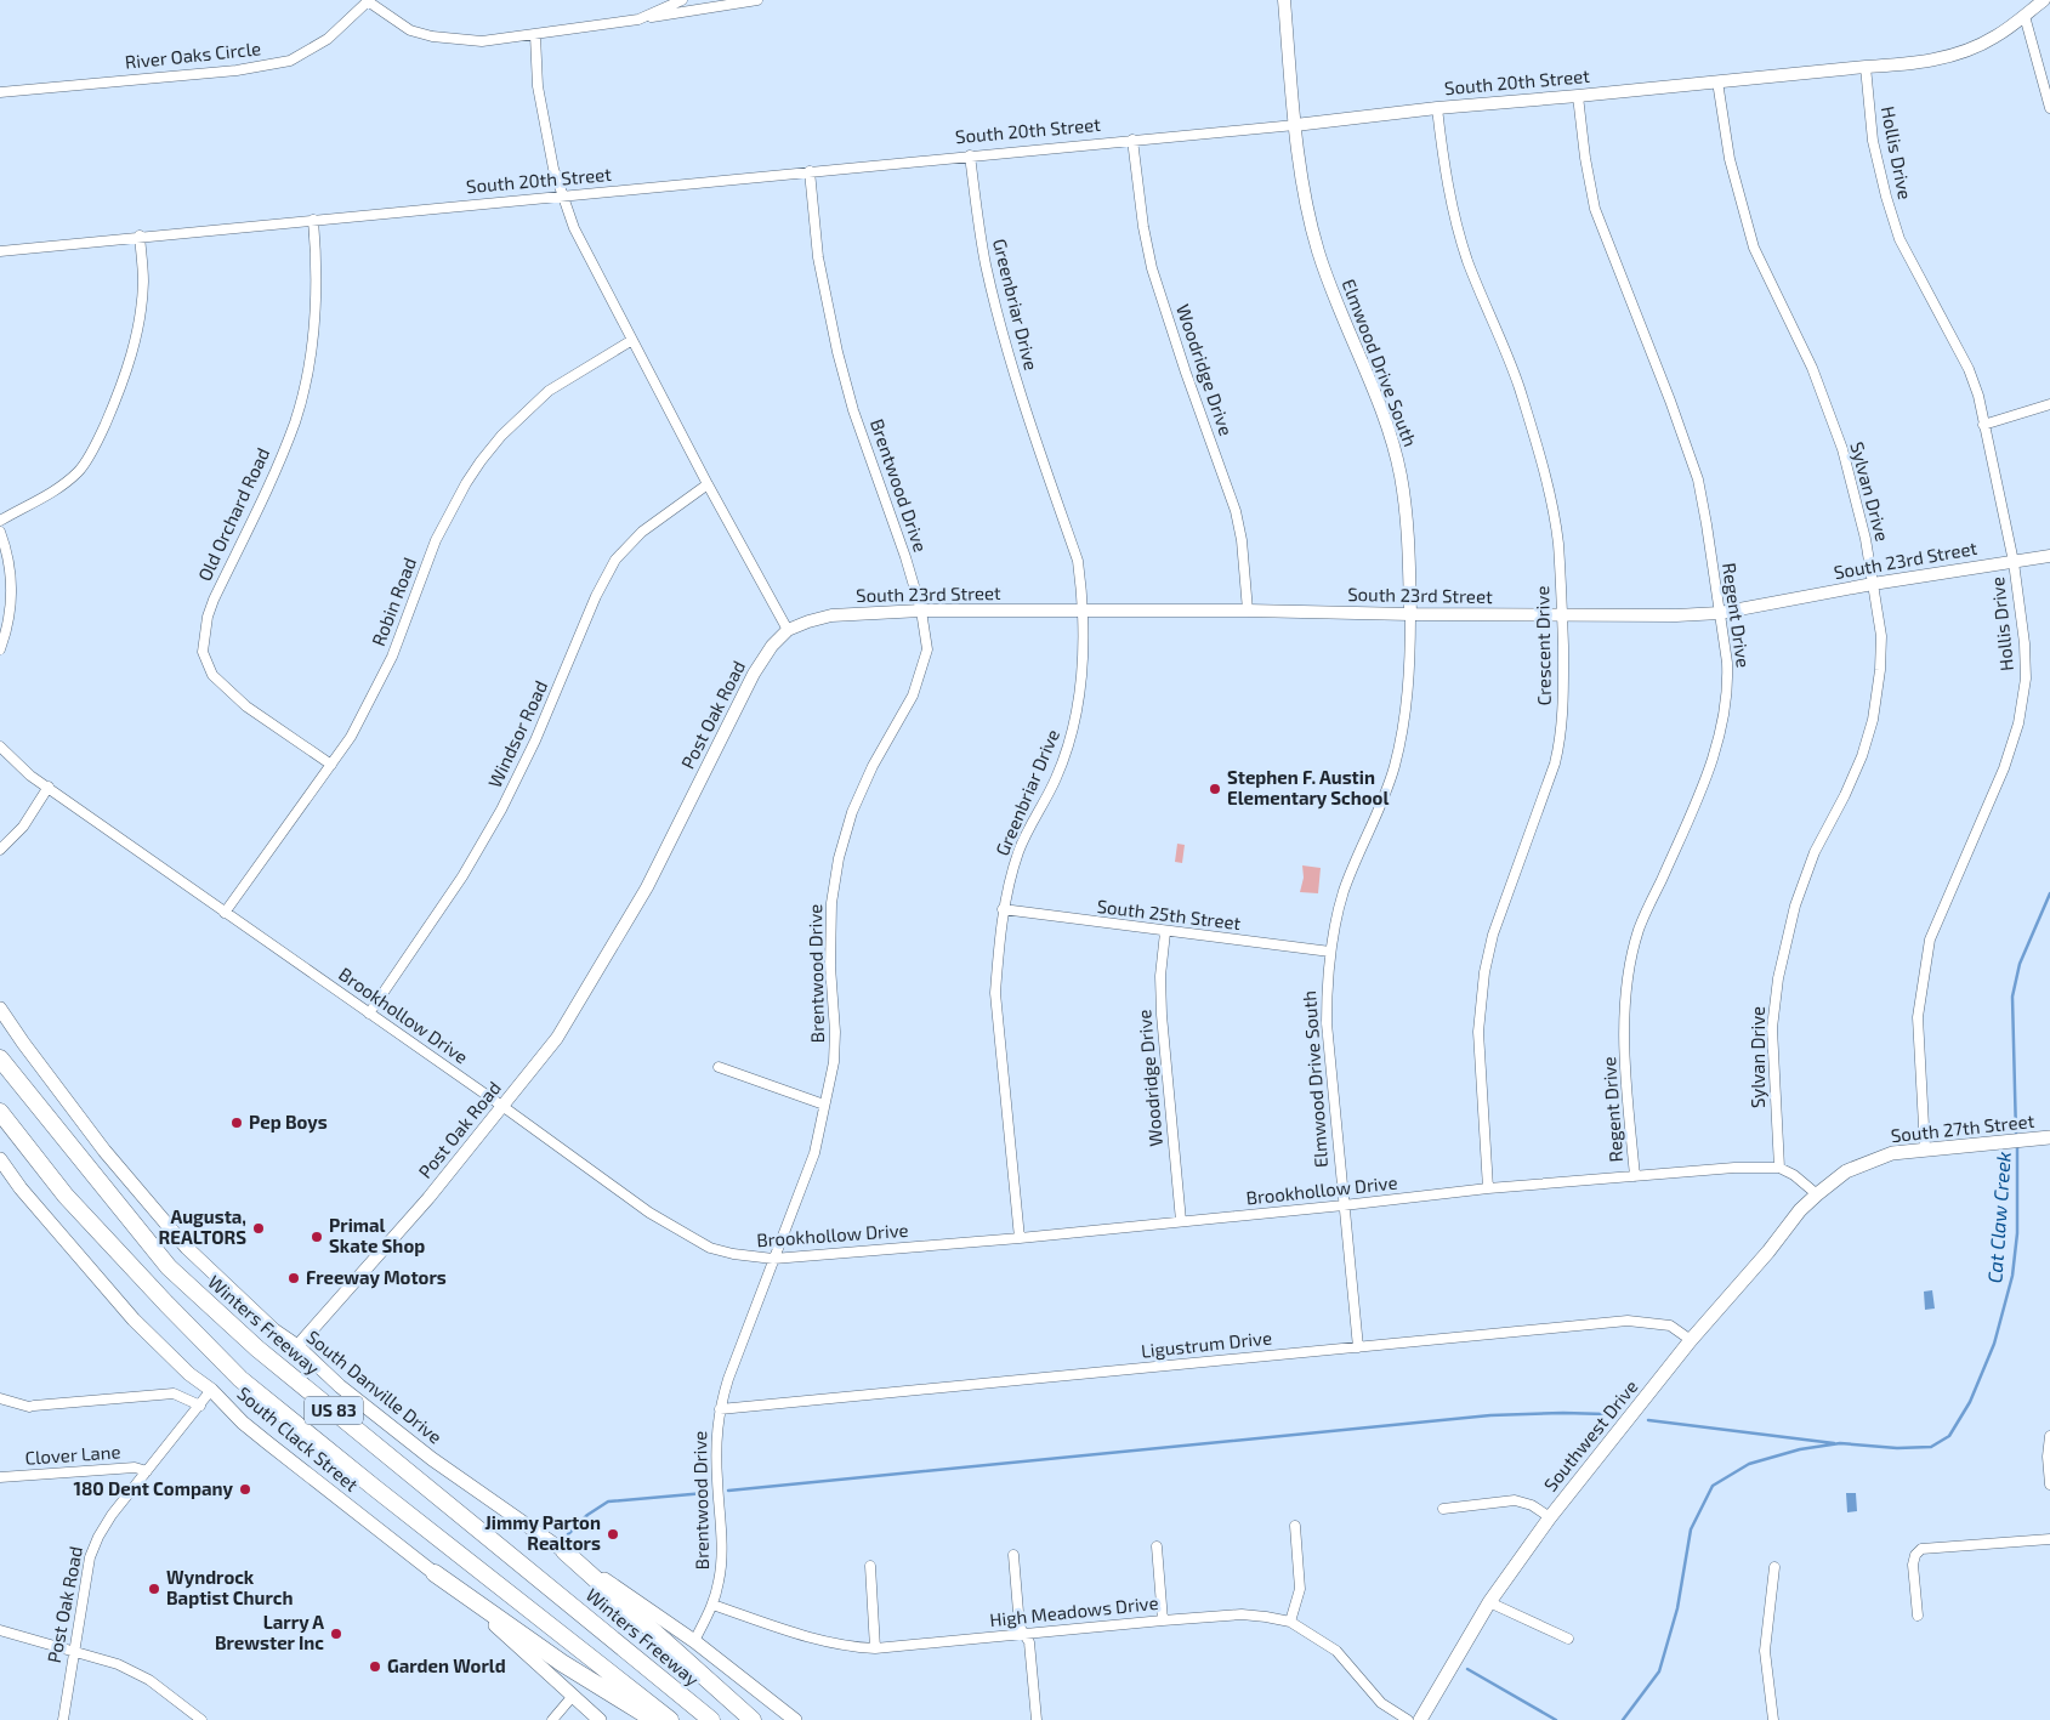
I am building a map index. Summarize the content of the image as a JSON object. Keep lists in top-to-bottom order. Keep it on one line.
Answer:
{"streets":{"highway":["Winters Freeway","US 83"],"main road":["South 27th Street","South Danville Drive","Southwest Drive","South Clack Street"],"street":["River Oaks Circle","South 20th Street","Hollis Drive","Greenbriar Drive","Elmwood Drive South","Woodridge Drive","Brentwood Drive","Sylvan Drive","Old Orchard Road","South 23rd Street","Robin Road","Regent Drive","Crescent Drive","Post Oak Road","Windsor Road","South 25th Street","Brookhollow Drive","Ligustrum Drive","Clover Lane","High Meadows Drive"]},"crossings":[["South 20th Street","Hollis Drive"],["South 20th Street","Greenbriar Drive"],["South 20th Street","Elmwood Drive South"],["South 20th Street","Woodridge Drive"],["South 20th Street","Brentwood Drive"],["South 20th Street","Sylvan Drive"],["South 20th Street","Old Orchard Road"],["South 20th Street","Regent Drive"],["South 20th Street","Crescent Drive"],["Hollis Drive","South 23rd Street"],["Hollis Drive","South 27th Street"],["Greenbriar Drive","South 23rd Street"],["Greenbriar Drive","South 25th Street"],["Greenbriar Drive","Brookhollow Drive"],["Elmwood Drive South","South 23rd Street"],["Elmwood Drive South","South 25th Street"],["Elmwood Drive South","Brookhollow Drive"],["Elmwood Drive South","Ligustrum Drive"],["Woodridge Drive","South 23rd Street"],["Woodridge Drive","South 25th Street"],["Woodridge Drive","Brookhollow Drive"],["Brentwood Drive","South 23rd Street"],["Brentwood Drive","Brookhollow Drive"],["Brentwood Drive","Ligustrum Drive"],["Brentwood Drive","South Danville Drive"],["Brentwood Drive","High Meadows Drive"],["Sylvan Drive","South 23rd Street"],["Sylvan Drive","Brookhollow Drive"],["Old Orchard Road","Robin Road"],["South 23rd Street","Regent Drive"],["South 23rd Street","Crescent Drive"],["South 23rd Street","Post Oak Road"],["Robin Road","Brookhollow Drive"],["Regent Drive","Brookhollow Drive"],["Crescent Drive","Brookhollow Drive"],["Post Oak Road","Brookhollow Drive"],["Post Oak Road","South Danville Drive"],["Post Oak Road","South Clack Street"],["Post Oak Road","Clover Lane"],["Windsor Road","Brookhollow Drive"],["South 27th Street","Southwest Drive"],["Ligustrum Drive","Southwest Drive"]],"water":["Cat Claw Creek"],"places":["Stephen F. Austin Elementary School","Pep Boys","Augusta, REALTORS","Primal Skate Shop","Freeway Motors","180 Dent Company","Jimmy Parton Realtors","Wyndrock Baptist Church","Larry A Brewster Inc","Garden World"]}
